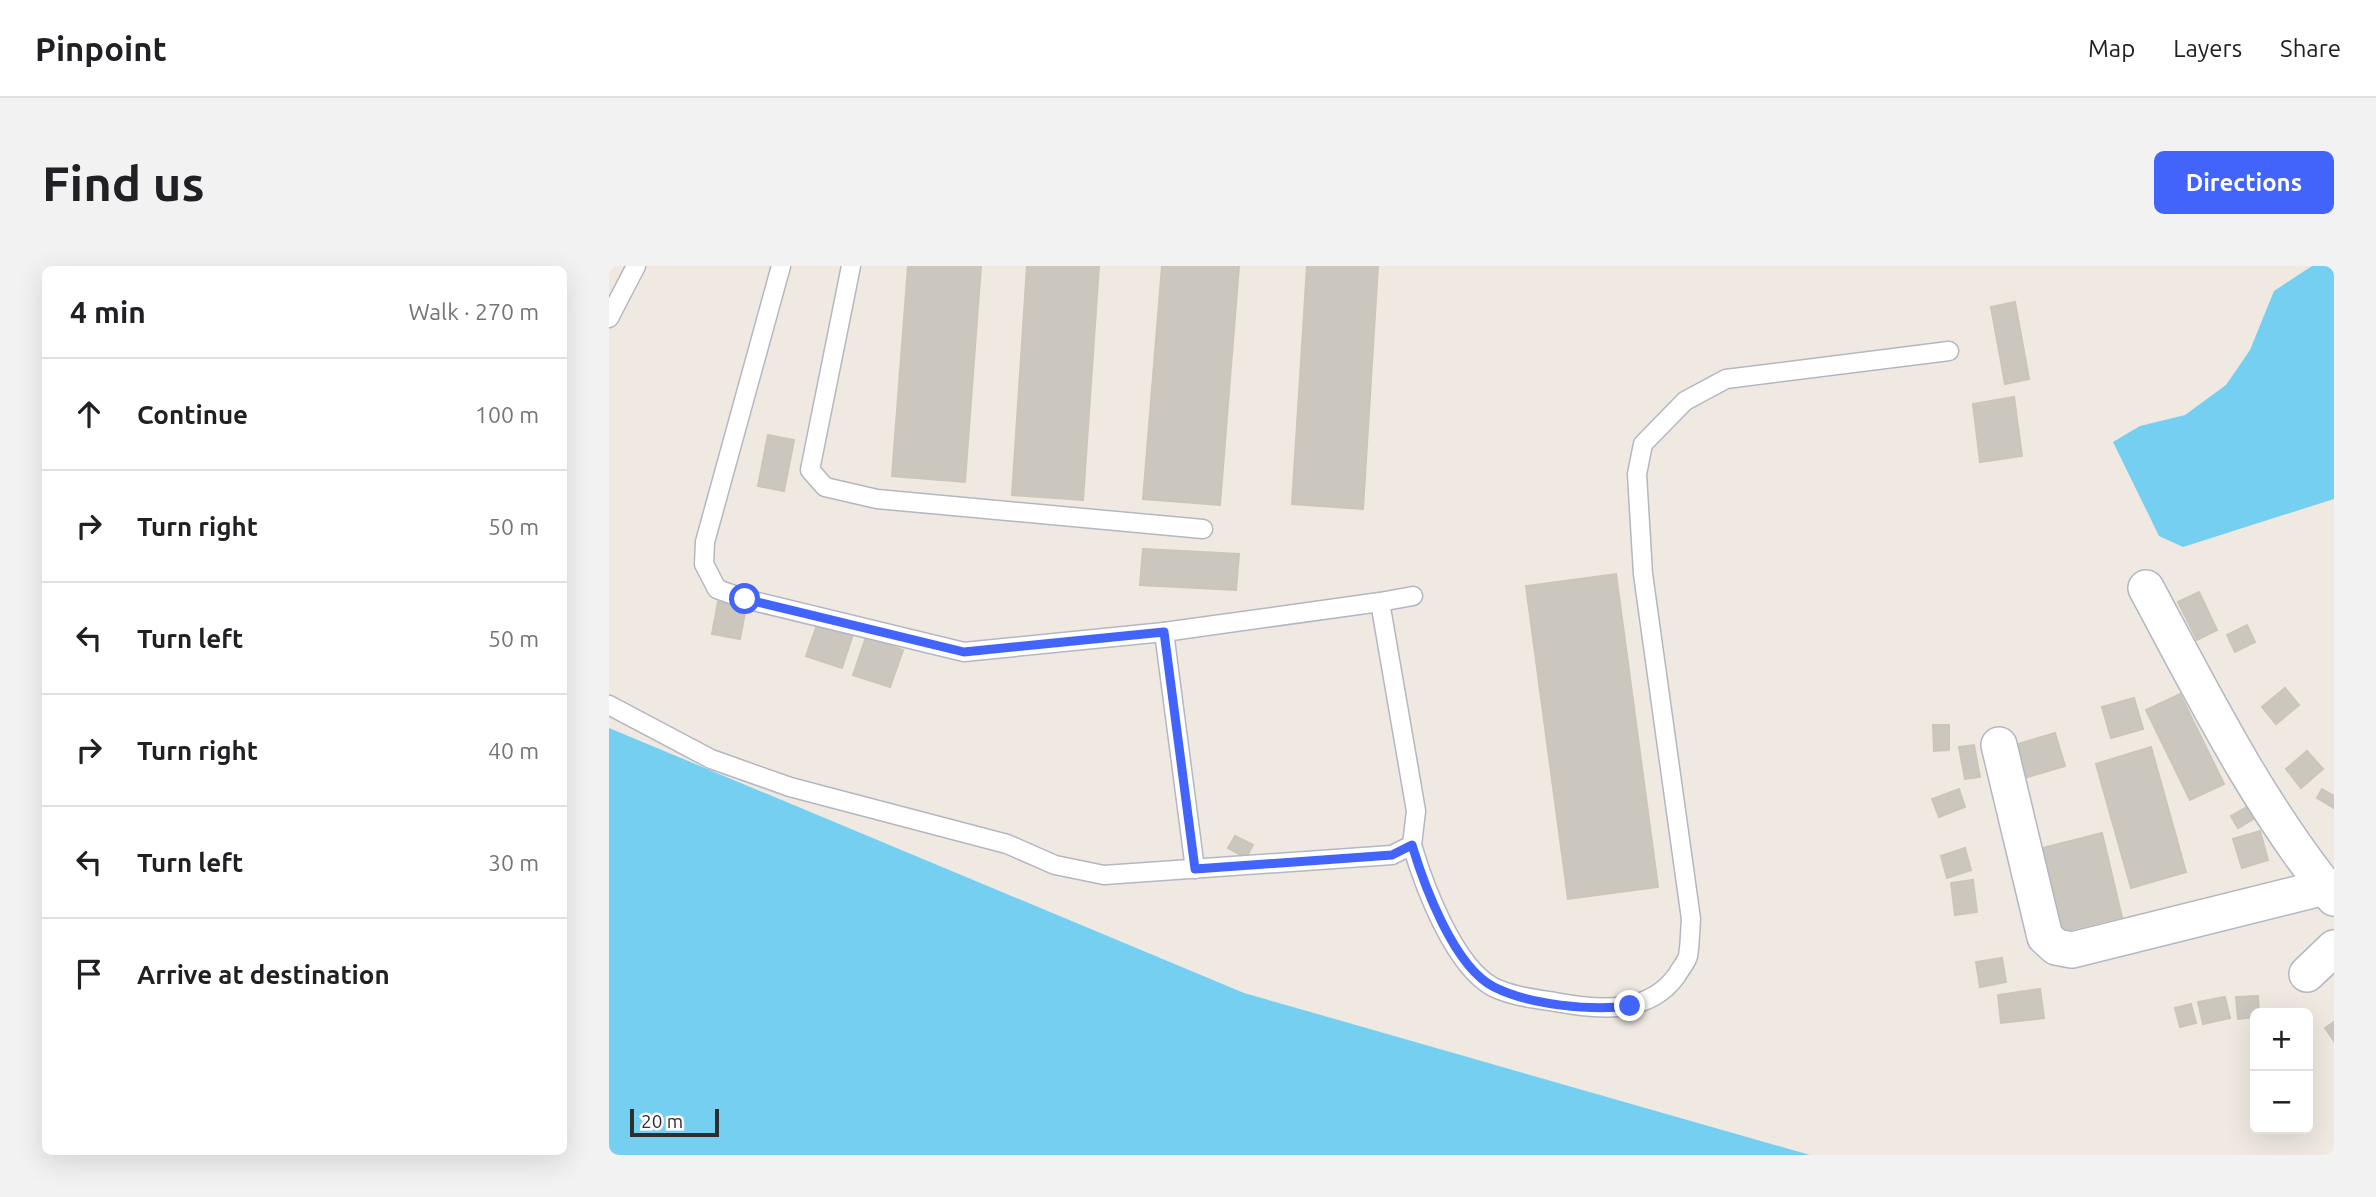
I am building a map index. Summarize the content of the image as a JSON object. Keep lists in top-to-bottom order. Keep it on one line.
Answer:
{"scale_bar":"20 m","page":{"header":"Pinpoint","nav":["Map","Layers","Share"],"buttons":"Directions","title":"Find us","heading":["4 min","Walk · 270 m"],"list":[["Continue","100 m"],["Turn right","50 m"],["Turn left","50 m"],["Turn right","40 m"],["Turn left","30 m"],"Arrive at destination"],"map_buttons":["+","−"],"scale":"20 m"}}
